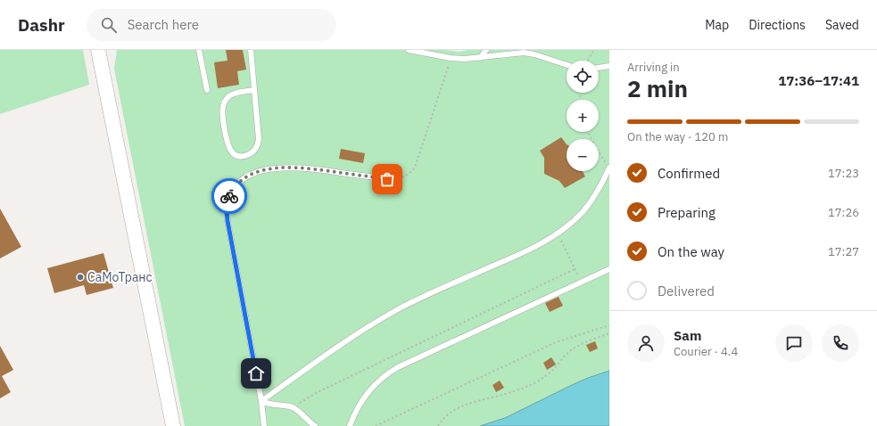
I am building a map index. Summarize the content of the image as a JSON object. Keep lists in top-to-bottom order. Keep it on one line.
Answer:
{"places":["СаМоТранс"],"page":{"header":"Dashr","search":"Search here","nav":["Map","Directions","Saved"],"heading":["2 min","Arriving in","17:36–17:41"],"panel":["Sam","Courier · 4.4"],"map_buttons":["+","−"],"bar":"On the way · 120 m","list":[["Confirmed","17:23"],["Preparing","17:26"],["On the way","17:27"],"Delivered"]}}
